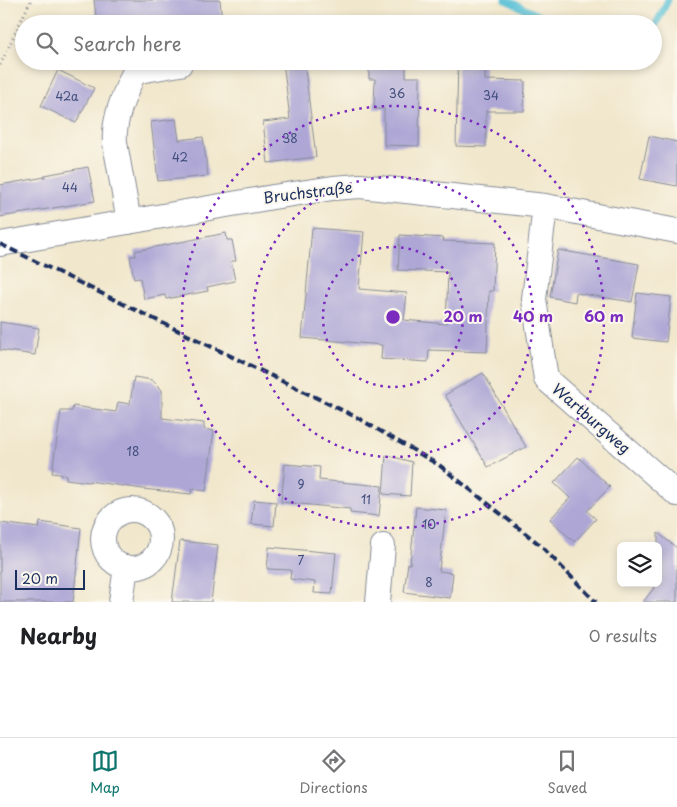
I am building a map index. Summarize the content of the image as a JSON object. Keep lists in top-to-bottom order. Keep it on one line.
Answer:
{"streets":{"street":["Bruchstraße","Wartburgweg"]},"crossings":[["Bruchstraße","Wartburgweg"]],"house_numbers":["36","34","42a","38","42","44","18","9","11","10","7","8"],"scale_bar":"20 m","page":{"search":"Search here","scale":"20 m","heading":["Nearby","0 results"],"nav":["Map","Directions","Saved"]},"rings":["20 m","40 m","60 m"]}
